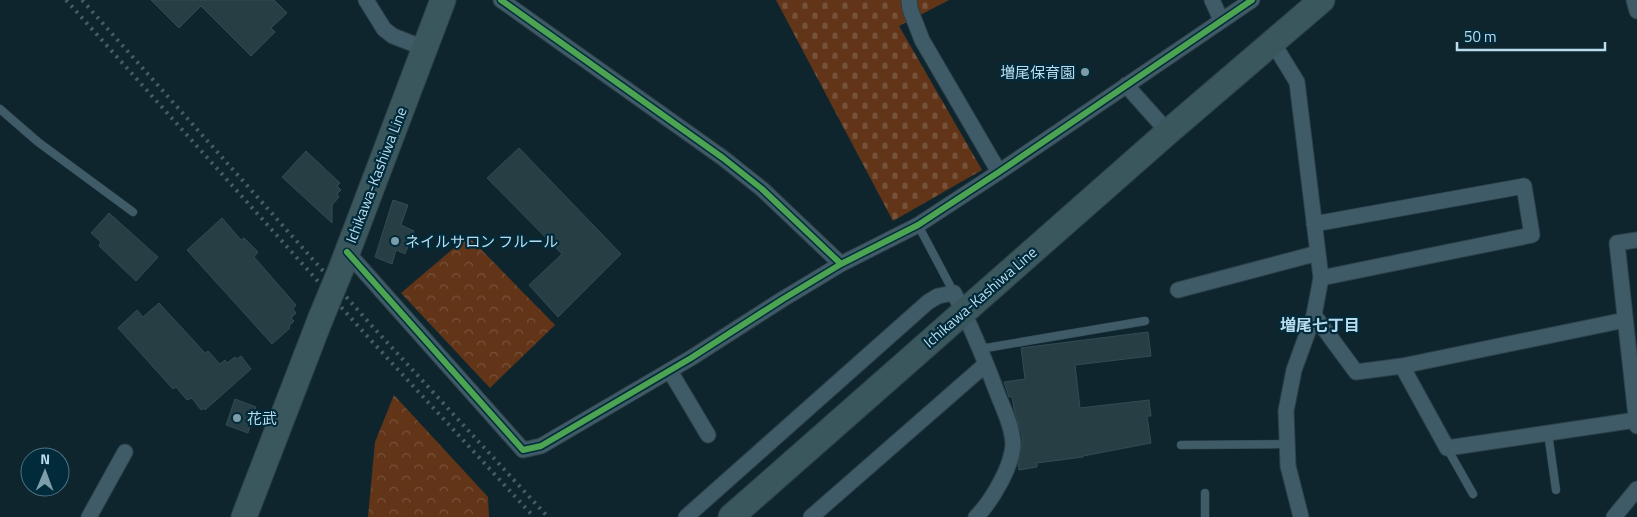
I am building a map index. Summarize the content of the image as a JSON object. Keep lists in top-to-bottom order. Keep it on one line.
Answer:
{"streets":{"main road":["Ichikawa-Kashiwa Line"]},"districts":["増尾七丁目"],"places":["増尾保育園","ネイルサロン フルール","花武"],"scale_bar":"50 m","north":"top"}
